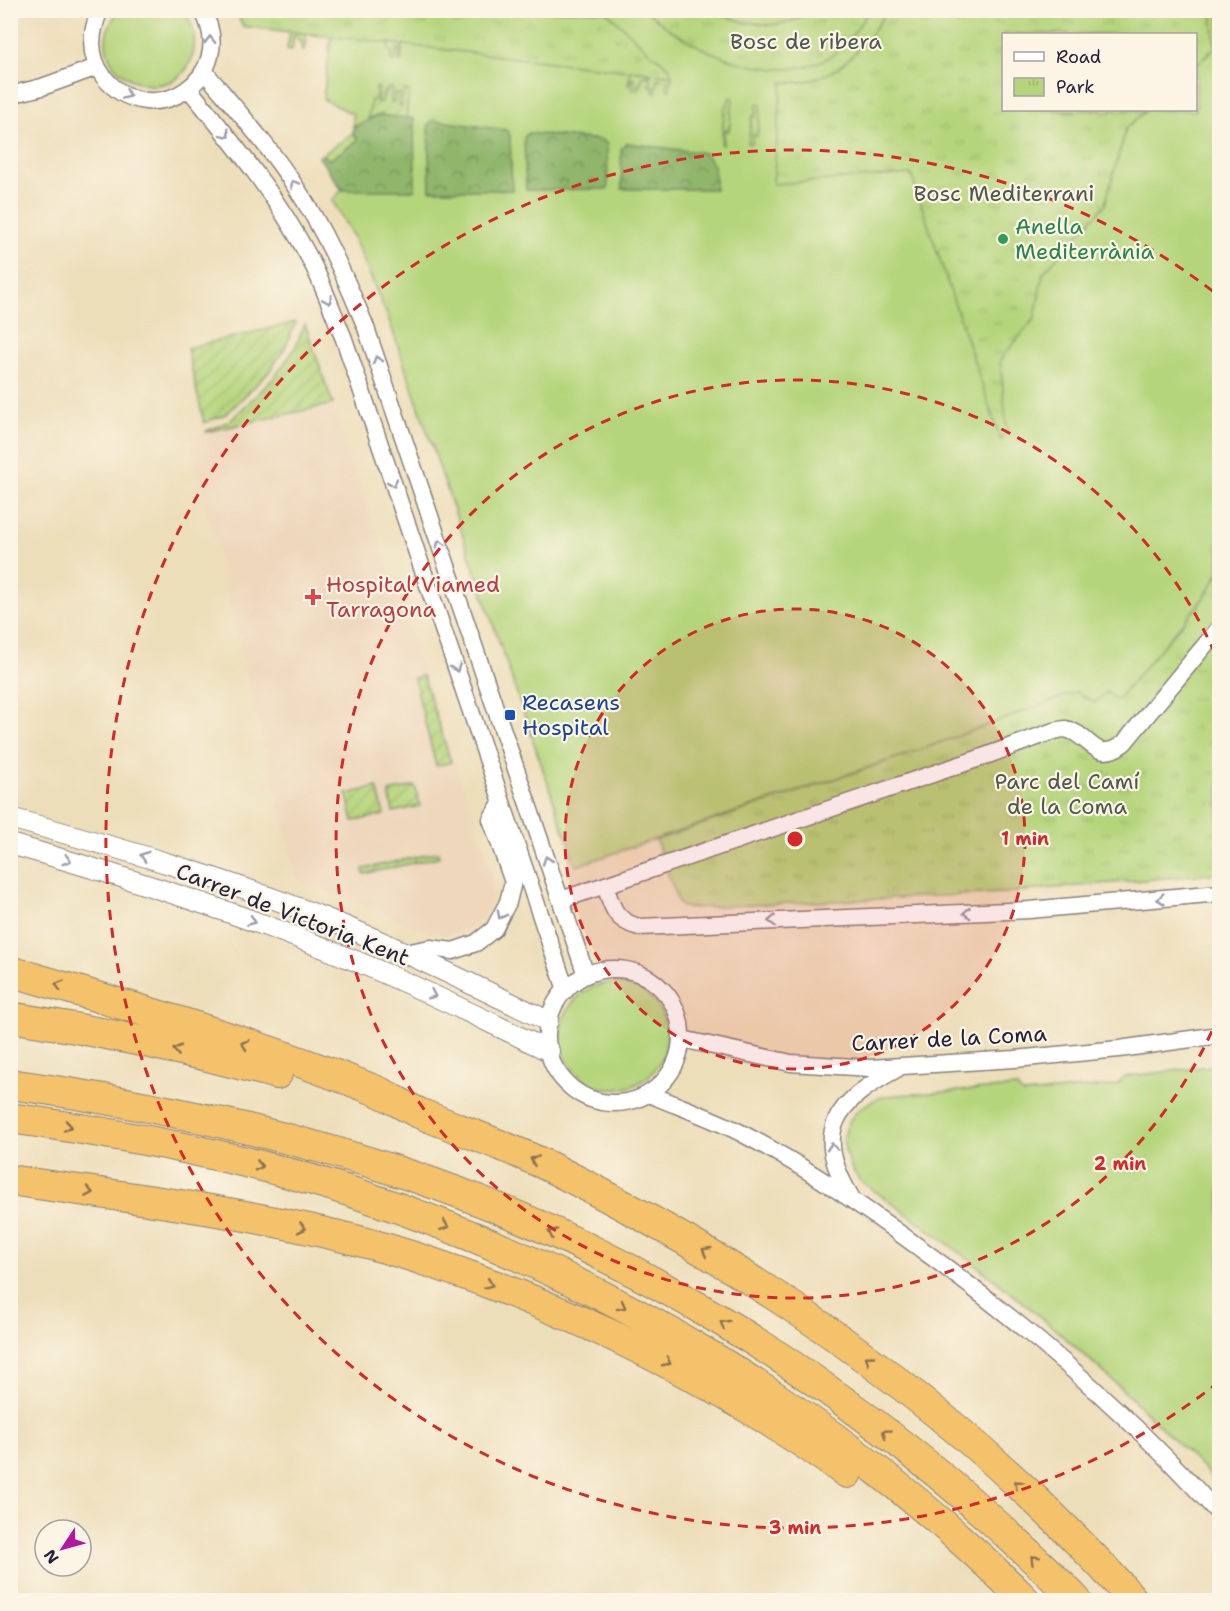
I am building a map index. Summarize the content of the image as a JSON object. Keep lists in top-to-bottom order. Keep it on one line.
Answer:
{"streets":{"street":["Carrer de Victoria Kent","Carrer de la Coma"]},"crossings":[["Carrer de Victoria Kent","Carrer de la Coma"]],"parks":["Bosc de ribera","Bosc Mediterrani","Parc del Camí de la Coma"],"places":{"other":["Anella Mediterrània"],"health":["Hospital Viamed Tarragona"],"transit":["Recasens Hospital"]},"legend":["Road","Park"],"north":"bottom left","rings":["1 min","2 min","3 min"]}
